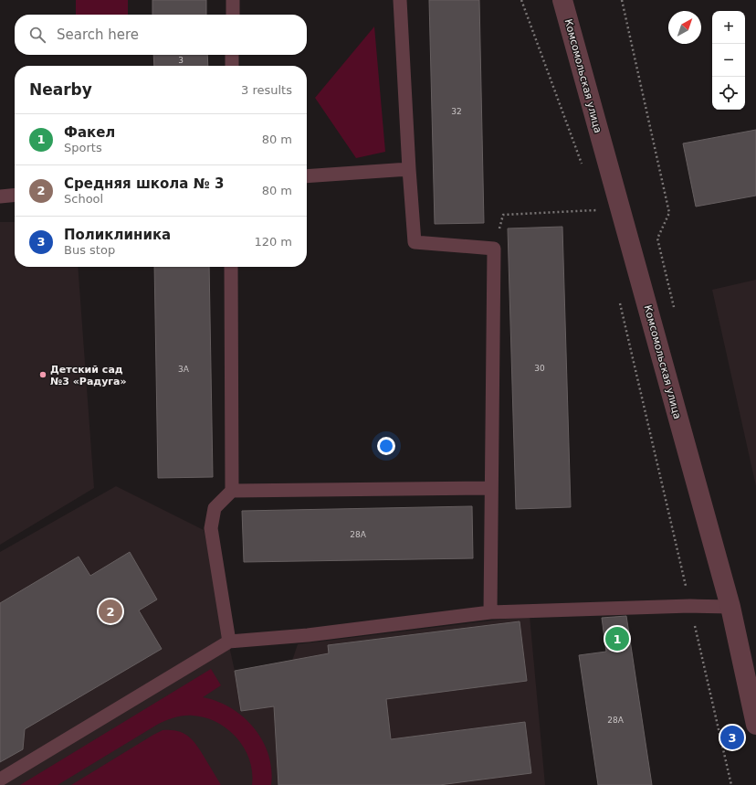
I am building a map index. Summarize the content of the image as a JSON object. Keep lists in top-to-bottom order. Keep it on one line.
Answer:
{"streets":{"street":["Комсомольская улица"]},"places":["Детский сад №3 «Радуга»"],"house_numbers":["3","32","30","3А","28А","28А"],"north":"top right","page":{"map_buttons":["+","−"],"search":"Search here","heading":["Nearby","3 results"],"list":[{"mark":"1","name":"Факел","note":"Sports","value":"80 m"},{"mark":"2","name":"Средняя школа № 3","note":"School","value":"80 m"},{"mark":"3","name":"Поликлиника","note":"Bus stop","value":"120 m"}],"pins":["2","1","3"]}}
